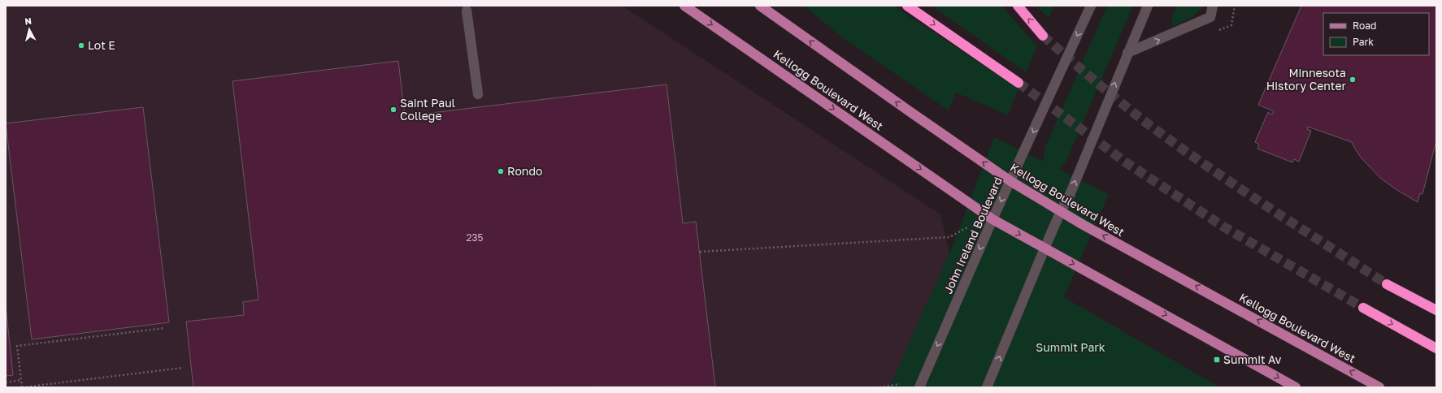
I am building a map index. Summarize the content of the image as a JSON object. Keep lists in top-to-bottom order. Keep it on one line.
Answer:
{"streets":{"main road":["Kellogg Boulevard West"],"street":["John Ireland Boulevard"]},"crossings":[["Kellogg Boulevard West","John Ireland Boulevard"]],"parks":["Summit Park"],"places":{"other":["Lot E","Minnesota History Center","Saint Paul College","Rondo"],"transit":["Summit Av"]},"house_numbers":["235"],"legend":["Road","Park"],"north":"top"}
